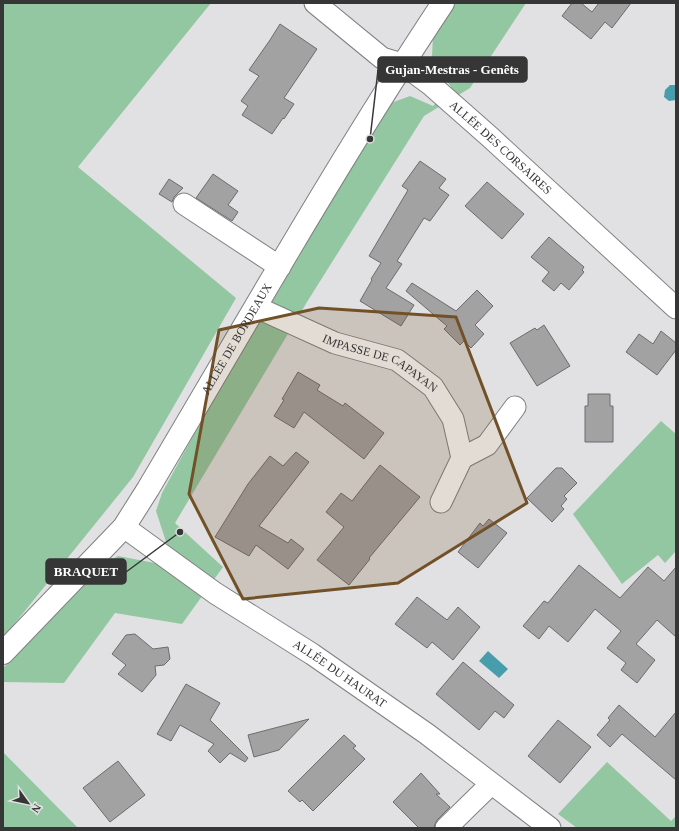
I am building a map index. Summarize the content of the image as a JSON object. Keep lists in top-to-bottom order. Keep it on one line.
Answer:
{"streets":{"main road":["ALLÉE DE BORDEAUX"],"street":["ALLÉE DES CORSAIRES","IMPASSE DE CAPAYAN","ALLÉE DU HAURAT"]},"crossings":[["ALLÉE DES CORSAIRES","ALLÉE DE BORDEAUX"],["ALLÉE DE BORDEAUX","IMPASSE DE CAPAYAN"],["ALLÉE DE BORDEAUX","ALLÉE DU HAURAT"]],"places":["Gujan-Mestras - Genêts","BRAQUET"],"north":"bottom right"}
